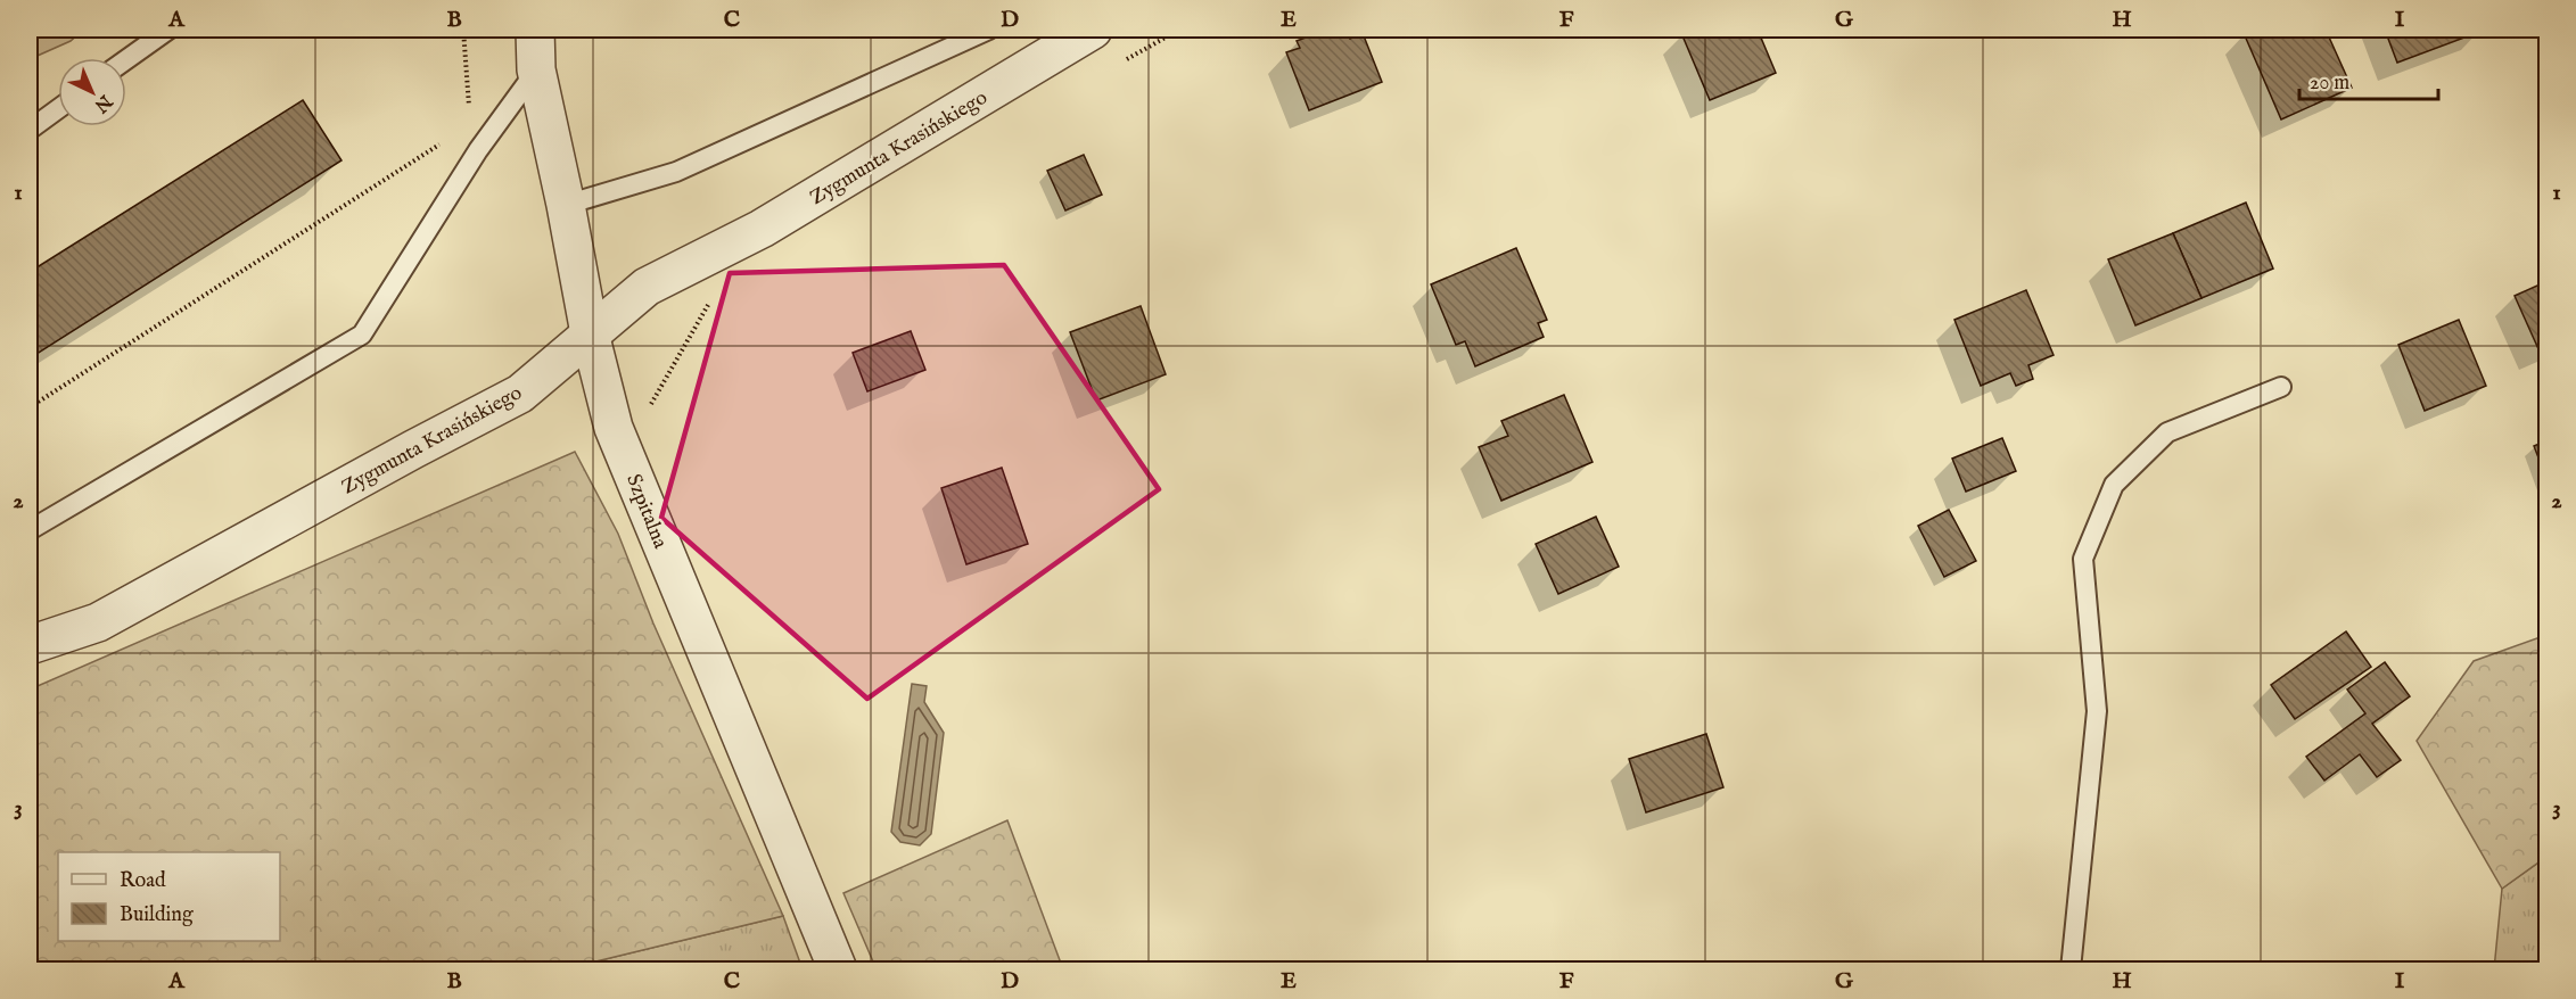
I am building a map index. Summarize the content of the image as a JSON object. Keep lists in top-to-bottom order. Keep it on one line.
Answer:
{"streets":{"street":["Zygmunta Krasińskiego","Szpitalna"]},"crossings":[["Zygmunta Krasińskiego","Szpitalna"]],"legend":["Road","Building"],"scale_bar":"20 m","north":"bottom right","grid":{"columns":["A","B","C","D","E","F","G","H","I"],"rows":["1","2","3"]}}
